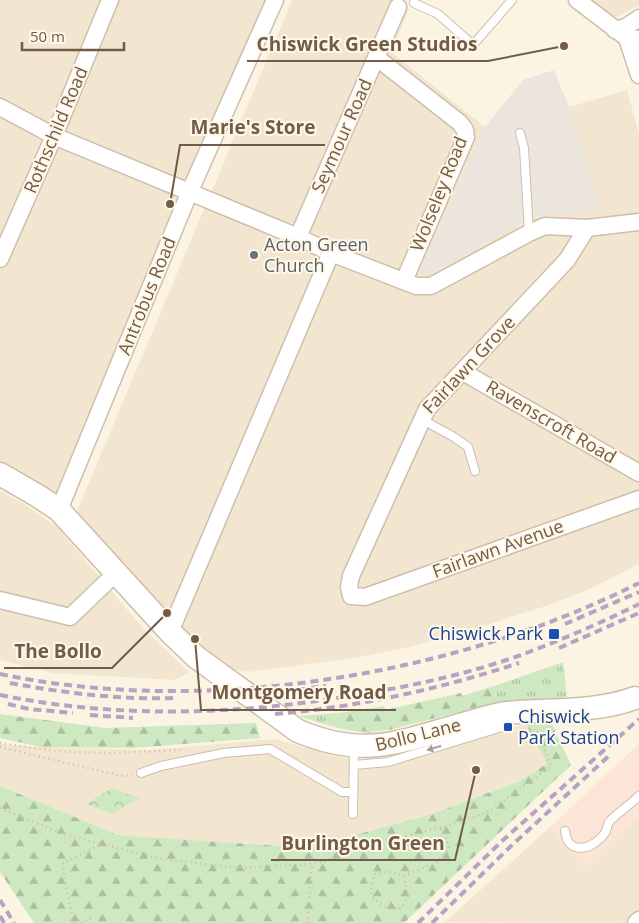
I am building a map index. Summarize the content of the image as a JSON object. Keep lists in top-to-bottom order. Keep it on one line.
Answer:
{"streets":{"street":["Rothschild Road","Seymour Road","Wolseley Road","Antrobus Road","Fairlawn Grove","Ravenscroft Road","Fairlawn Avenue","Bollo Lane"]},"crossings":[["Seymour Road","Wolseley Road"],["Antrobus Road","Bollo Lane"],["Fairlawn Grove","Ravenscroft Road"],["Fairlawn Grove","Fairlawn Avenue"]],"places":{"other":["Chiswick Green Studios","Marie's Store","Acton Green Church","The Bollo","Montgomery Road","Burlington Green"],"transit":["Chiswick Park","Chiswick Park Station"]},"scale_bar":"50 m"}
